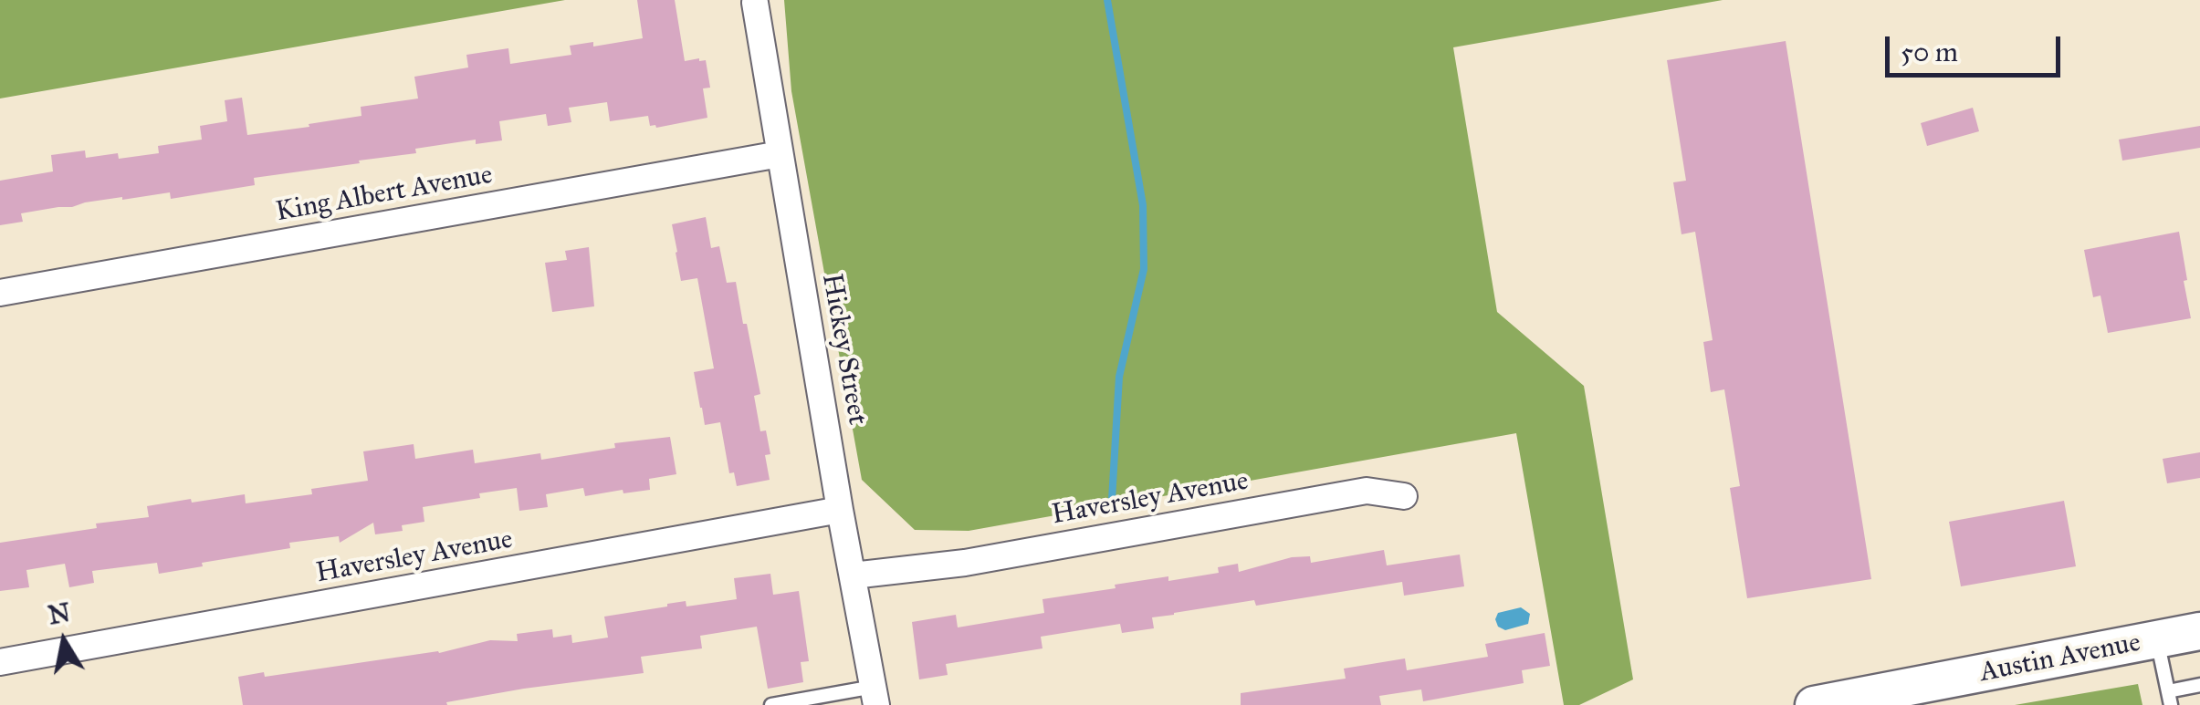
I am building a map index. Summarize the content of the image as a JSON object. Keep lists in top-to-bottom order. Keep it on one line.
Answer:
{"streets":{"main road":["Austin Avenue"],"street":["King Albert Avenue","Hickey Street","Haversley Avenue"]},"crossings":[["King Albert Avenue","Hickey Street"],["Hickey Street","Haversley Avenue"]],"scale_bar":"50 m","north":"top"}
